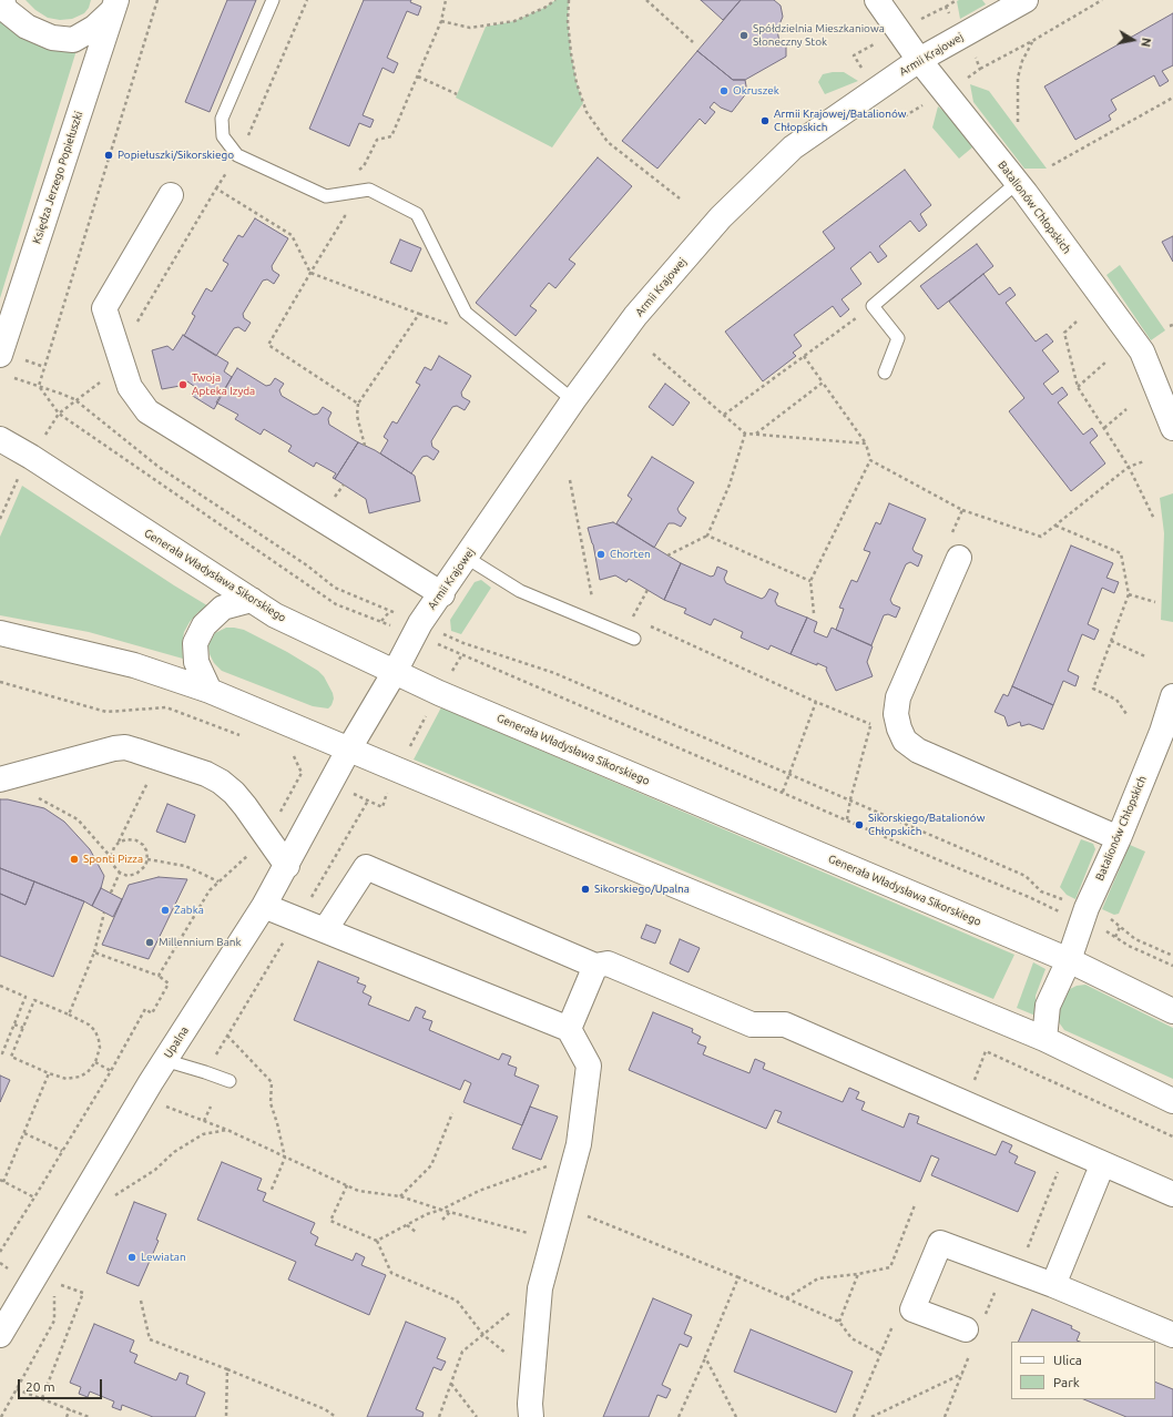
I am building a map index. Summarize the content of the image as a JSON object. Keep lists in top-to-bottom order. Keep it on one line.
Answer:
{"streets":{"street":["Armii Krajowej","Księdza Jerzego Popiełuszki","Batalionów Chłopskich","Generała Władysława Sikorskiego","Upalna"]},"crossings":[["Armii Krajowej","Batalionów Chłopskich"],["Armii Krajowej","Generała Władysława Sikorskiego"],["Armii Krajowej","Upalna"],["Batalionów Chłopskich","Generała Władysława Sikorskiego"]],"places":["Spółdzielnia Mieszkaniowa Słoneczny Stok","Okruszek","Armii Krajowej/Batalionów Chłopskich","Popiełuszki/Sikorskiego","Twoja Apteka Izyda","Chorten","Sikorskiego/Batalionów Chłopskich","Sponti Pizza","Sikorskiego/Upalna","Żabka","Millennium Bank","Lewiatan"],"legend":["Ulica","Park"],"scale_bar":"20 m","north":"right"}
